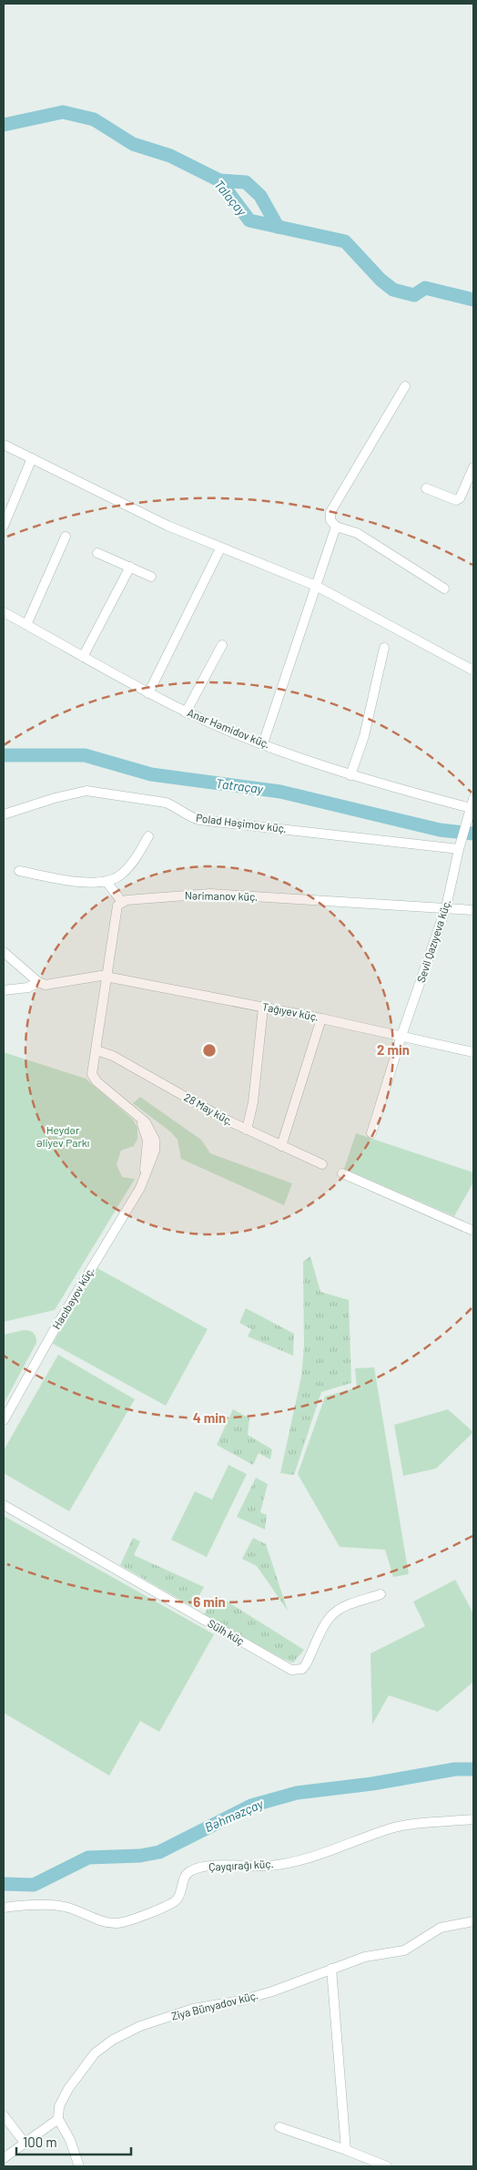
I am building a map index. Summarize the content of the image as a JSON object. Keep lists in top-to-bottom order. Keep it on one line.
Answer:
{"streets":{"street":["Anar Həmidov küç.","Polad Həşimov küç.","Nərimanov küç.","Sevil Qazıyeva küç.","Tağıyev küç.","28 May küç.","Hacıbəyov küç.","Sülh küç","Çayqırağı küç.","Ziya Bünyadov küç."]},"crossings":[["Anar Həmidov küç.","Sevil Qazıyeva küç."],["Polad Həşimov küç.","Sevil Qazıyeva küç."],["Nərimanov küç.","Sevil Qazıyeva küç."],["Sevil Qazıyeva küç.","Tağıyev küç."],["28 May küç.","Hacıbəyov küç."]],"water":["Talaçay","Tatraçay","Bəhməzçay"],"parks":["Heydər Əliyev Parkı"],"scale_bar":"100 m","rings":["2 min","4 min","6 min"]}
